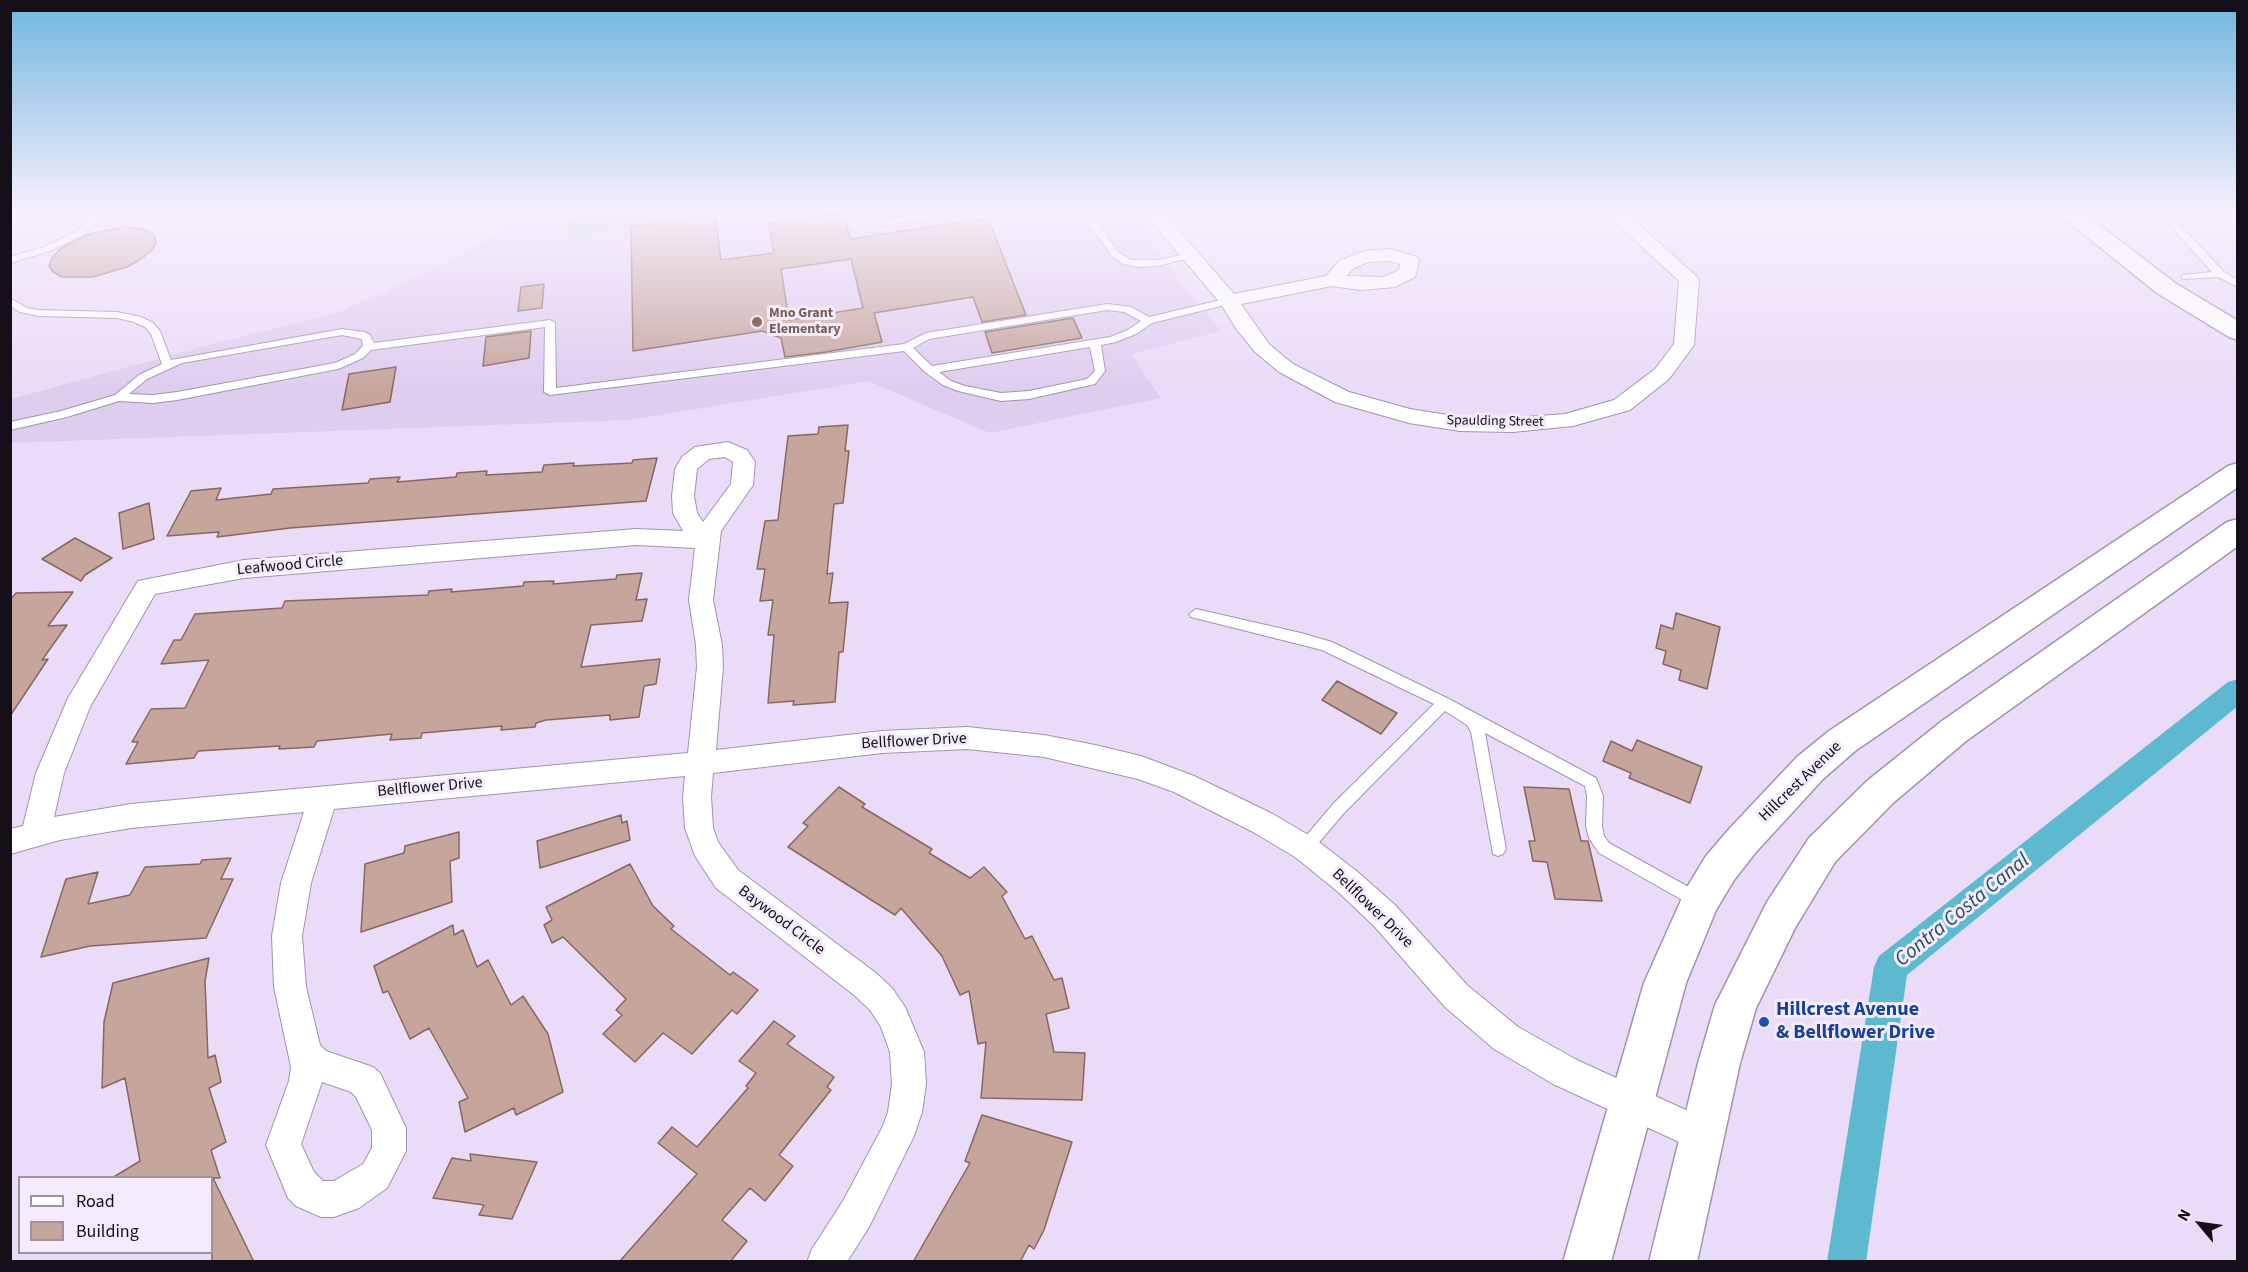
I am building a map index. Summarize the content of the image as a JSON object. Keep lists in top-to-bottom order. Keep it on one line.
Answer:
{"streets":{"main road":["Hillcrest Avenue"],"street":["Spaulding Street","Leafwood Circle","Bellflower Drive","Baywood Circle"]},"crossings":[["Leafwood Circle","Bellflower Drive"],["Leafwood Circle","Baywood Circle"],["Bellflower Drive","Hillcrest Avenue"],["Bellflower Drive","Baywood Circle"]],"water":["Contra Costa Canal"],"places":["Mno Grant Elementary","Hillcrest Avenue & Bellflower Drive"],"legend":["Road","Building"],"north":"top left"}
